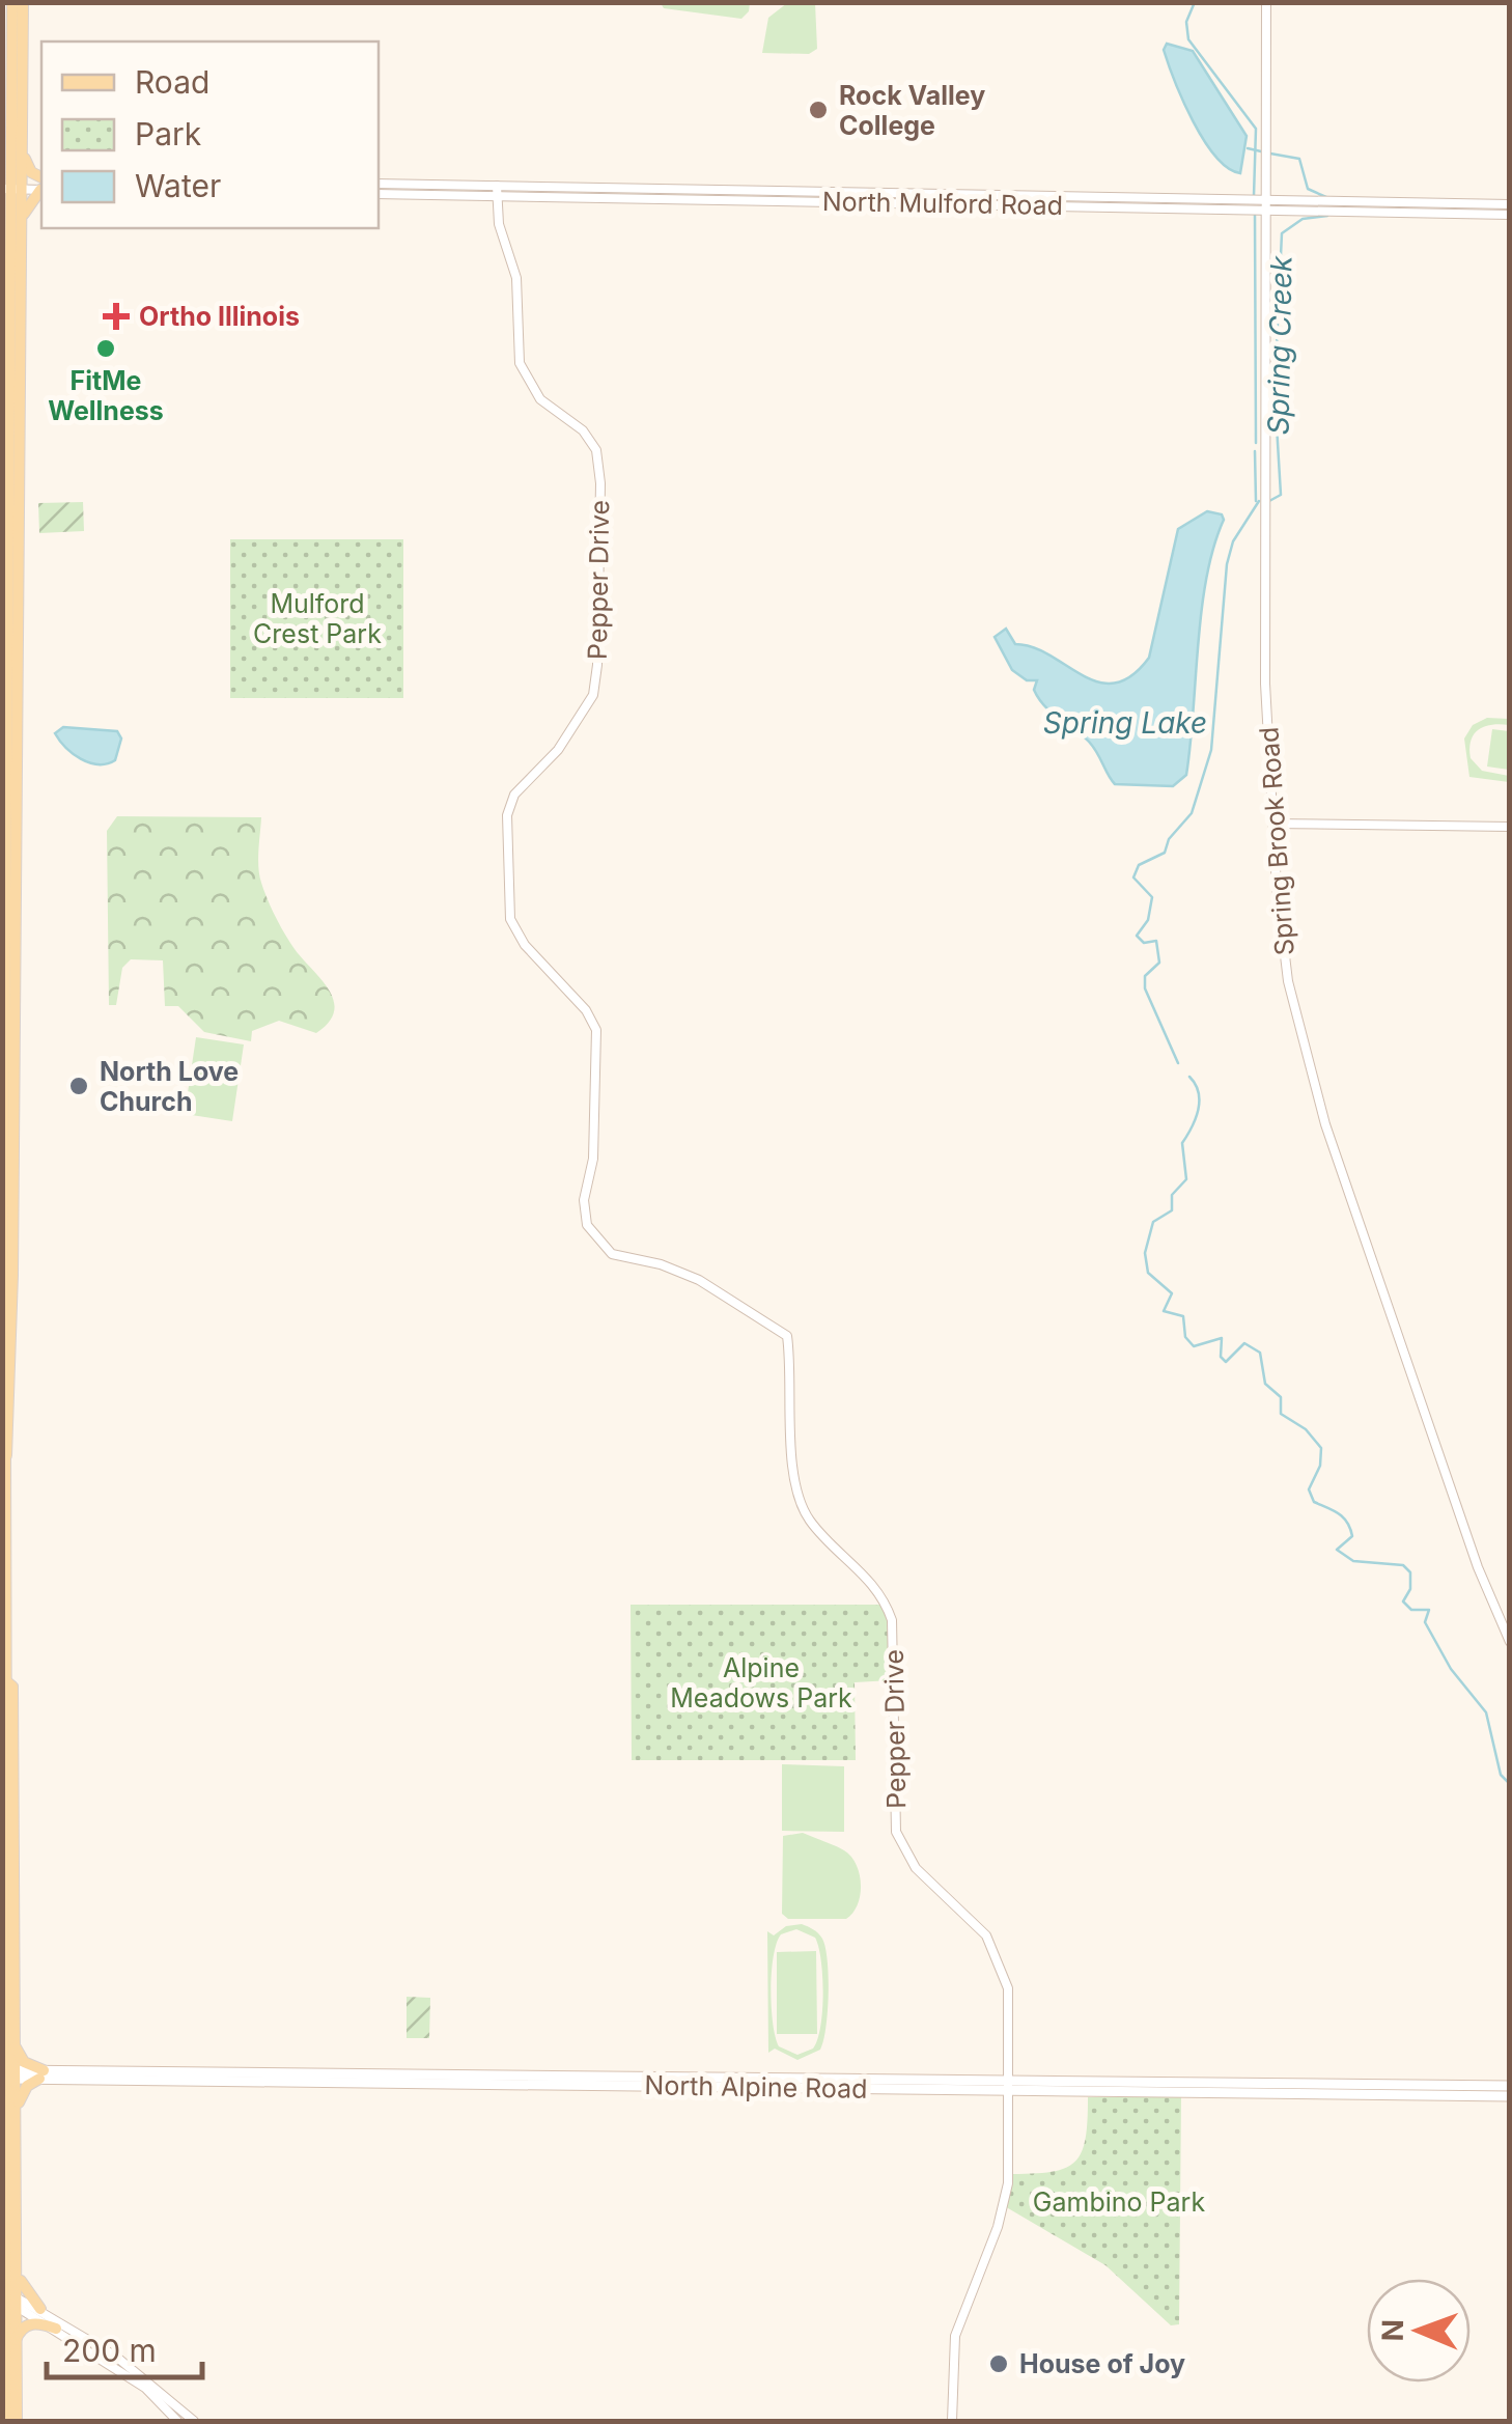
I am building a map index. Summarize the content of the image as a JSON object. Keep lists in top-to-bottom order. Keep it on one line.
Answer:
{"streets":{"main road":["North Alpine Road"],"street":["North Mulford Road","Pepper Drive","Spring Brook Road"]},"crossings":[["North Mulford Road","Pepper Drive"],["North Mulford Road","Spring Brook Road"],["Pepper Drive","North Alpine Road"]],"water":["Spring Creek","Spring Lake"],"parks":["Mulford Crest Park","Alpine Meadows Park","Gambino Park"],"places":{"other":["Rock Valley College","FitMe Wellness","North Love Church","House of Joy"],"health":["Ortho Illinois"]},"legend":["Road","Park","Water"],"scale_bar":"200 m","north":"left"}
